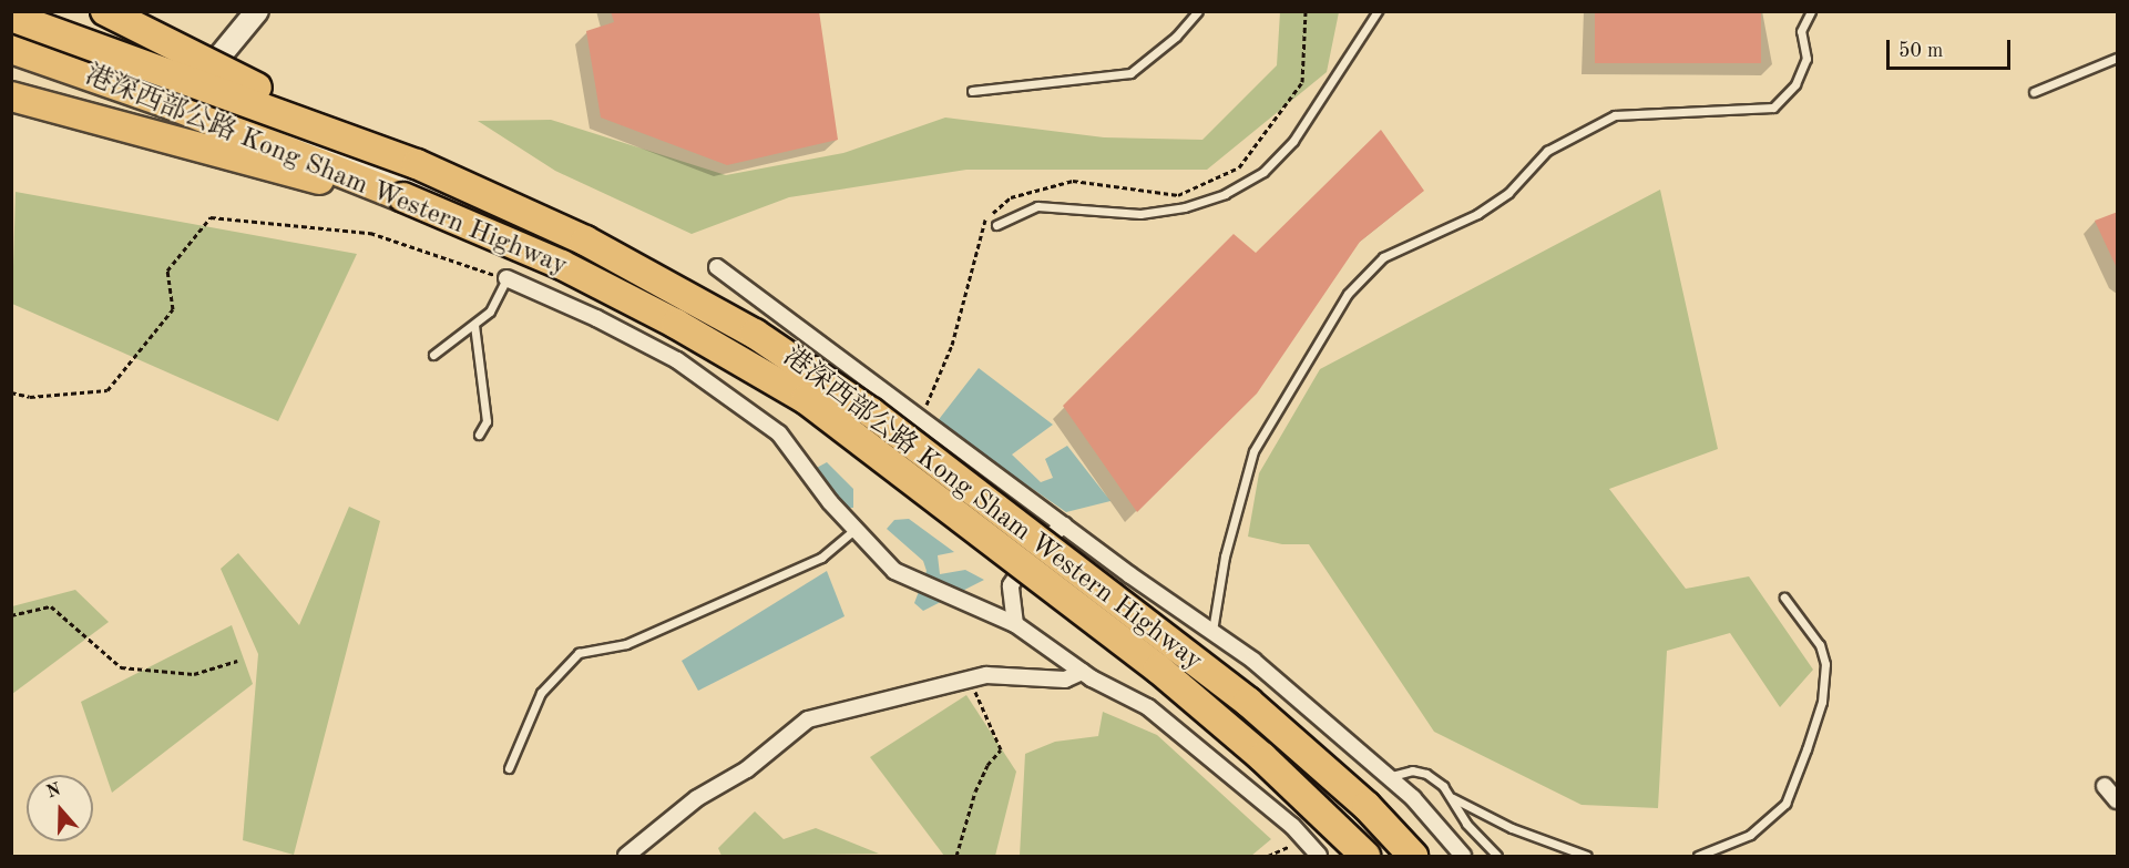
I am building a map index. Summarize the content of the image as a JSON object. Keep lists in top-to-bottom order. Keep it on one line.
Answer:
{"streets":{"highway":["港深西部公路 Kong Sham Western Highway"]},"scale_bar":"50 m","north":"top"}
